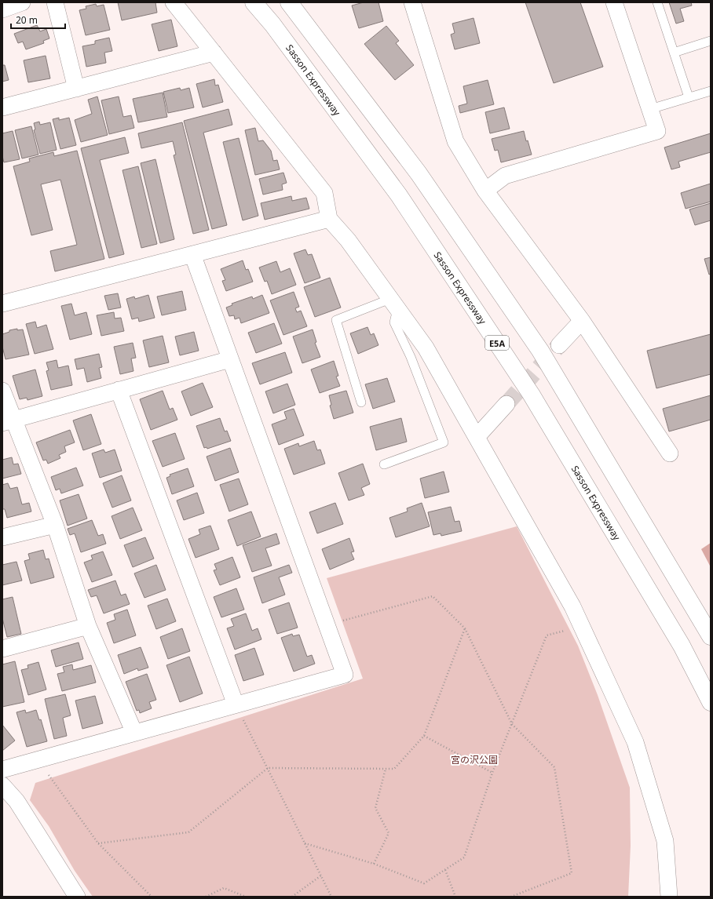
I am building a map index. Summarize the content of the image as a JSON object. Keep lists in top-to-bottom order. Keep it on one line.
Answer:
{"streets":{"highway":["Sasson Expressway","E5A"]},"parks":["宮の沢公園"],"scale_bar":"20 m"}
